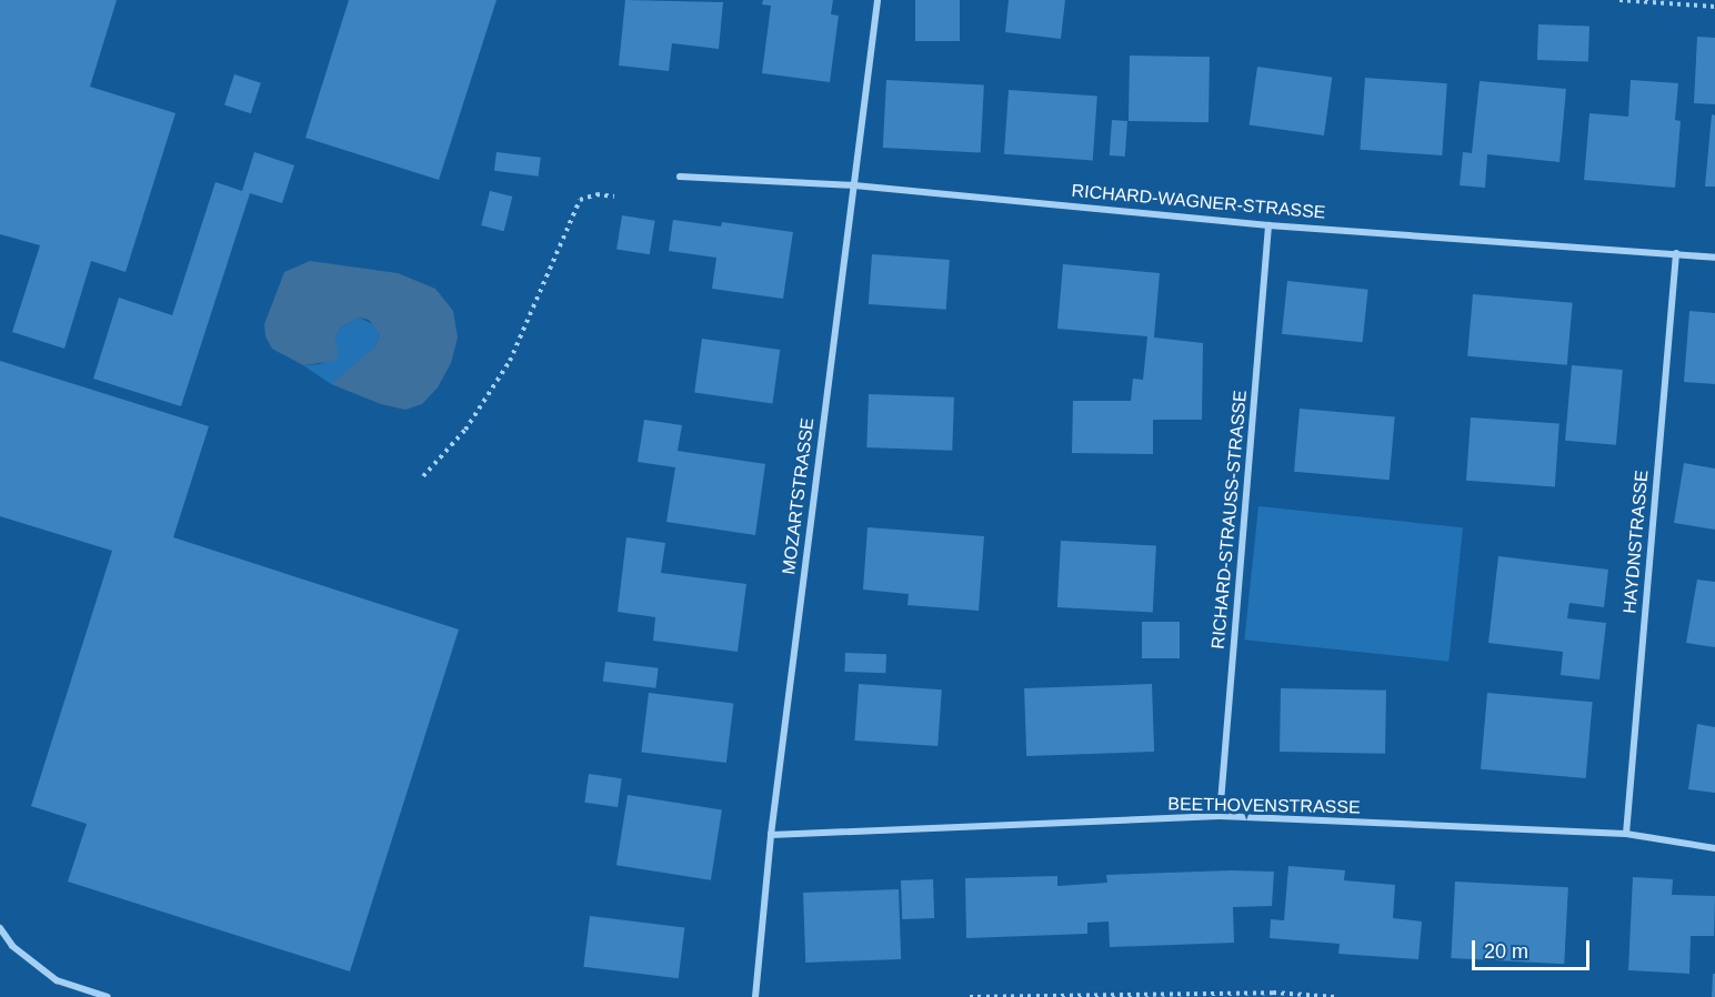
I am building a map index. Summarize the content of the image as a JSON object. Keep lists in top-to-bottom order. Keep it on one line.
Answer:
{"streets":{"street":["RICHARD-WAGNER-STRASSE","MOZARTSTRASSE","RICHARD-STRAUSS-STRASSE","HAYDNSTRASSE","BEETHOVENSTRASSE"]},"crossings":[["RICHARD-WAGNER-STRASSE","MOZARTSTRASSE"],["RICHARD-WAGNER-STRASSE","RICHARD-STRAUSS-STRASSE"],["RICHARD-WAGNER-STRASSE","HAYDNSTRASSE"],["MOZARTSTRASSE","BEETHOVENSTRASSE"],["RICHARD-STRAUSS-STRASSE","BEETHOVENSTRASSE"],["HAYDNSTRASSE","BEETHOVENSTRASSE"]],"scale_bar":"20 m"}
